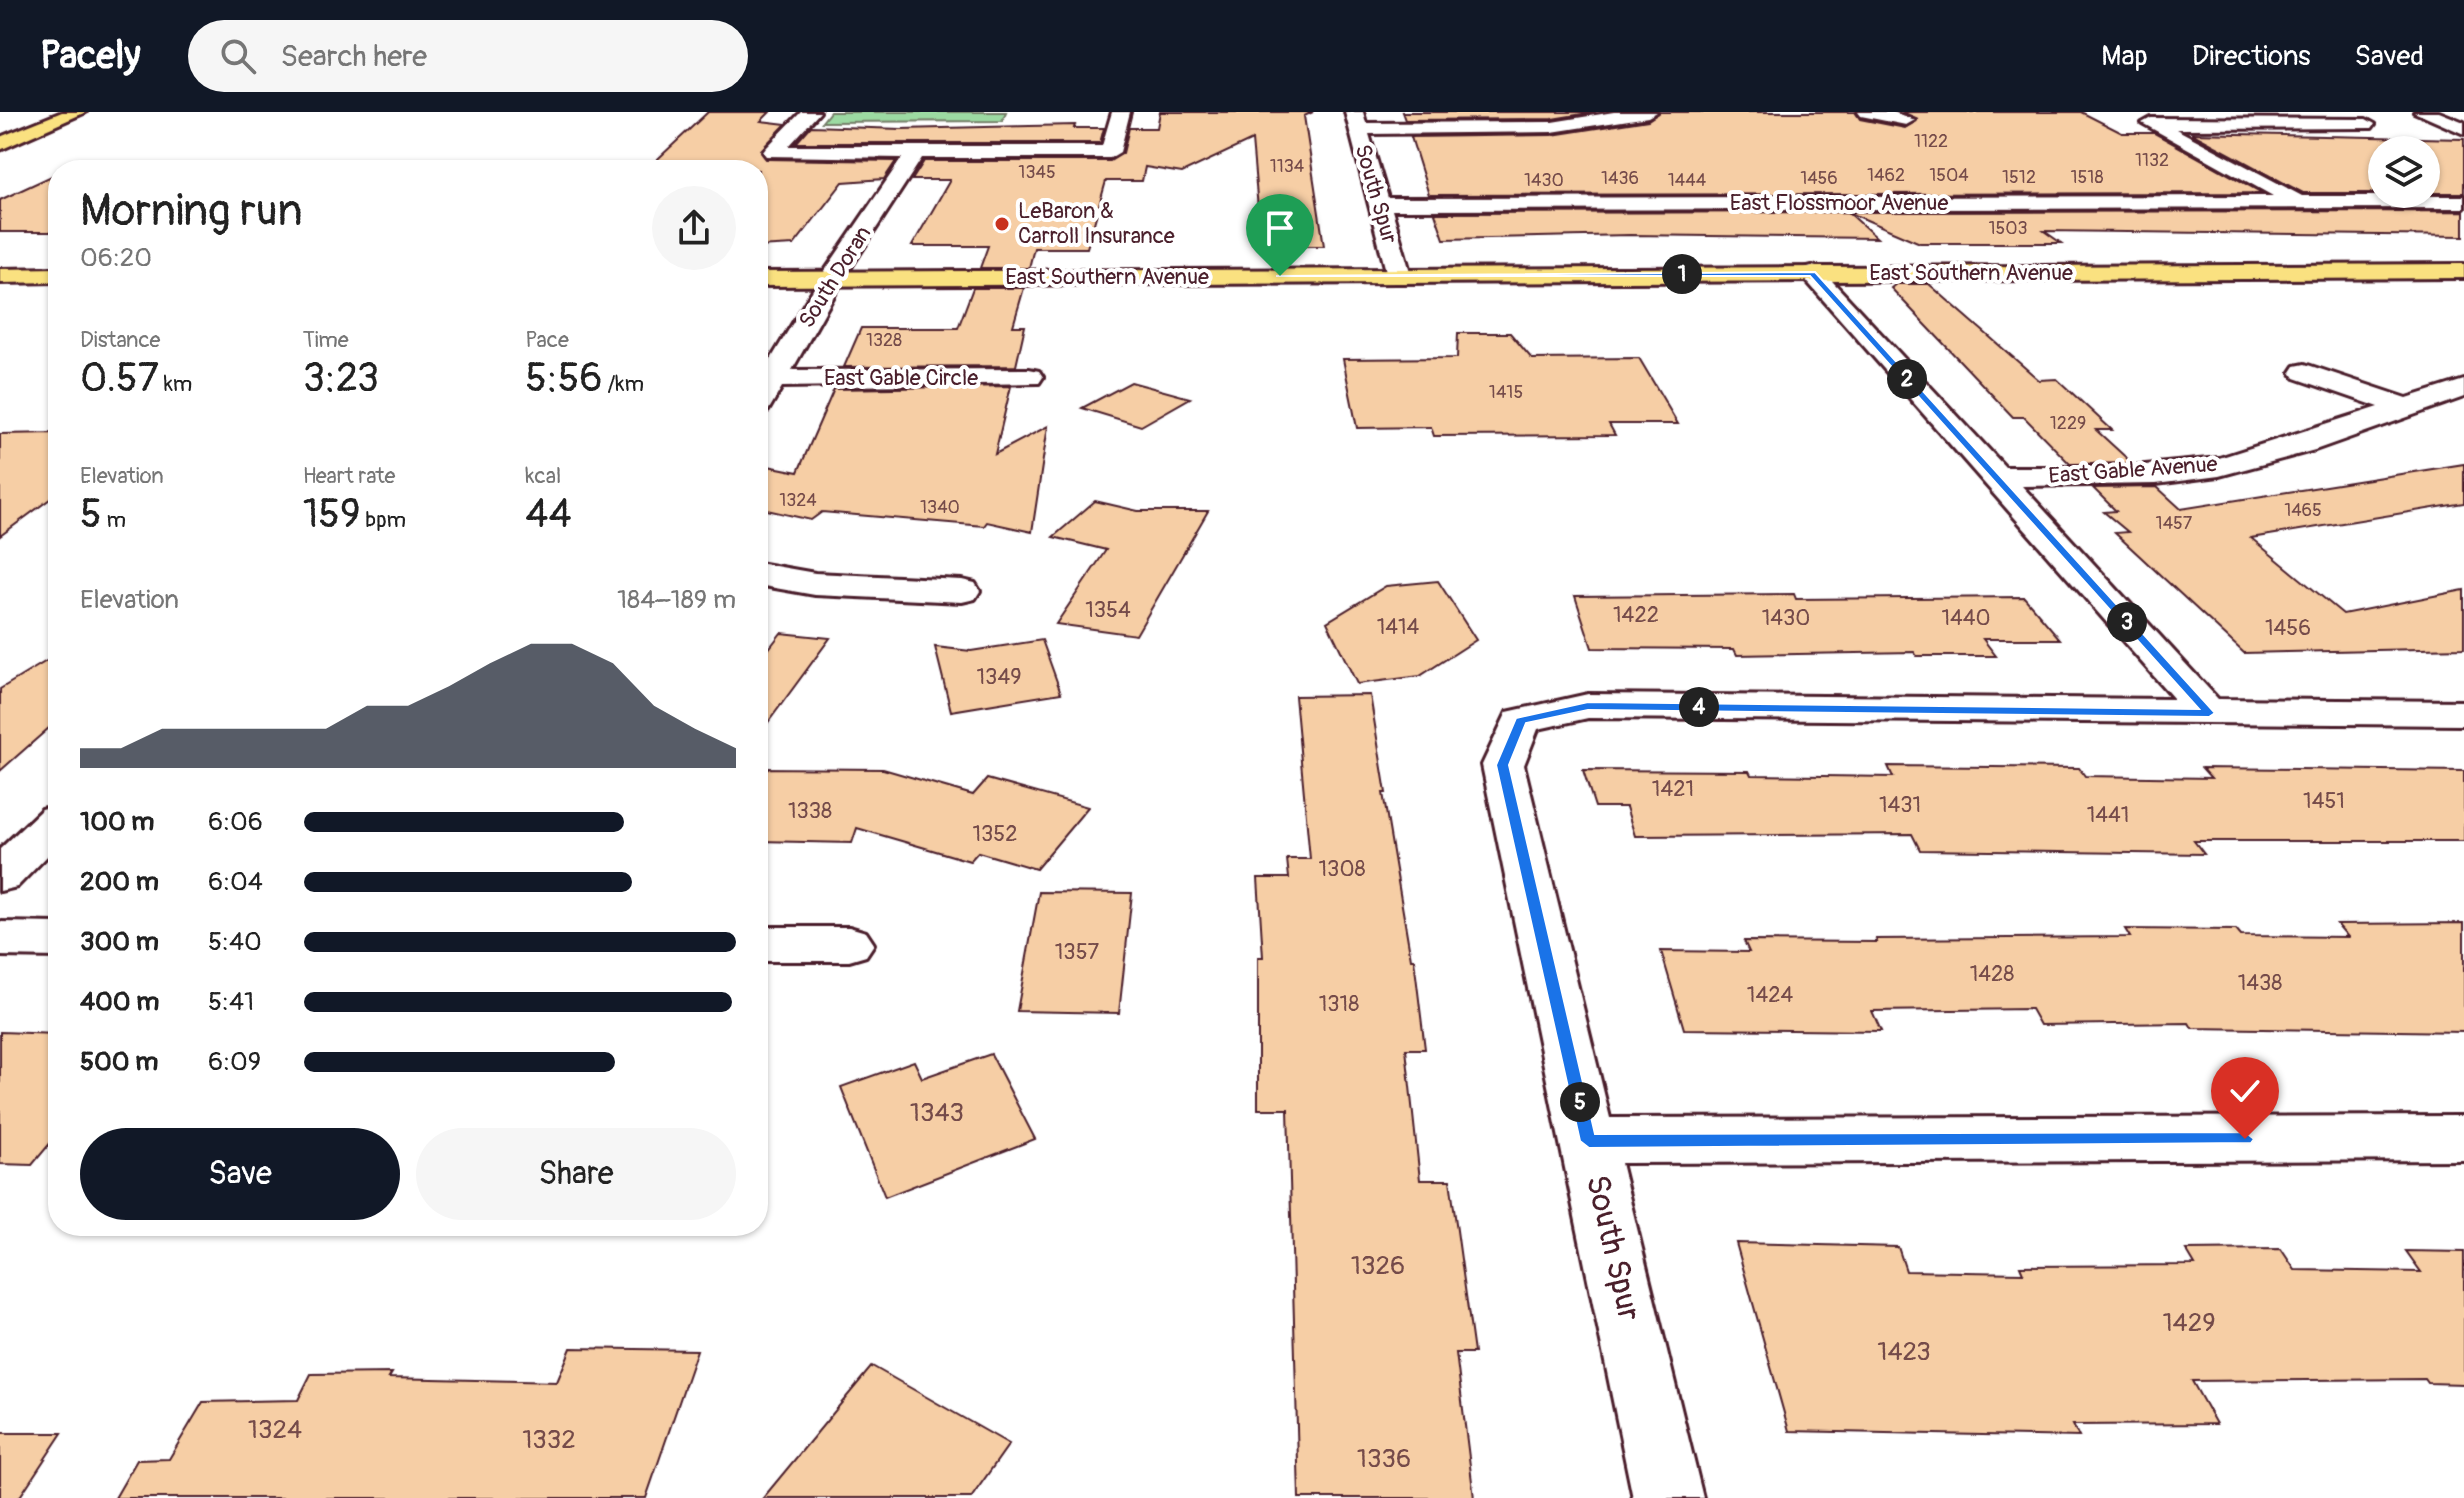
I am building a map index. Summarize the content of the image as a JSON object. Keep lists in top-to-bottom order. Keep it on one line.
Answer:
{"streets":{"main road":["East Southern Avenue"],"street":["South Spur","East Flossmoor Avenue","South Doran","East Gable Circle","East Gable Avenue"]},"crossings":[["South Spur","East Flossmoor Avenue"],["South Spur","East Southern Avenue"],["East Southern Avenue","South Doran"],["South Doran","East Gable Circle"]],"places":["LeBaron & Carroll Insurance"],"house_numbers":["1122","1132","1134","1345","1462","1504","1512","1518","1436","1456","1430","1444","1503","1328","1415","1229","1324","1340","1465","1457","1354","1422","1430","1440","1414","1456","1349","1421","1451","1431","1338","1441","1352","1308","1357","1428","1438","1424","1318","1343","1326","1429","1423","1324","1332","1336"],"page":{"header":"Pacely","search":"Search here","nav":["Map","Directions","Saved"],"heading":["Morning run","06:20"],"pins":["1","2","3","4","5"],"stats":[["Distance","0.57 km"],["Time","3:23"],["Pace","5:56 /km"],["Elevation","5 m"],["Heart rate","159 bpm"],["kcal","44"]],"chart":["Elevation","184–189 m"],"list":[{"name":"100 m","note":"6:06"},{"name":"200 m","note":"6:04"},{"name":"300 m","note":"5:40"},{"name":"400 m","note":"5:41"},{"name":"500 m","note":"6:09"}],"buttons":["Save","Share"]}}
